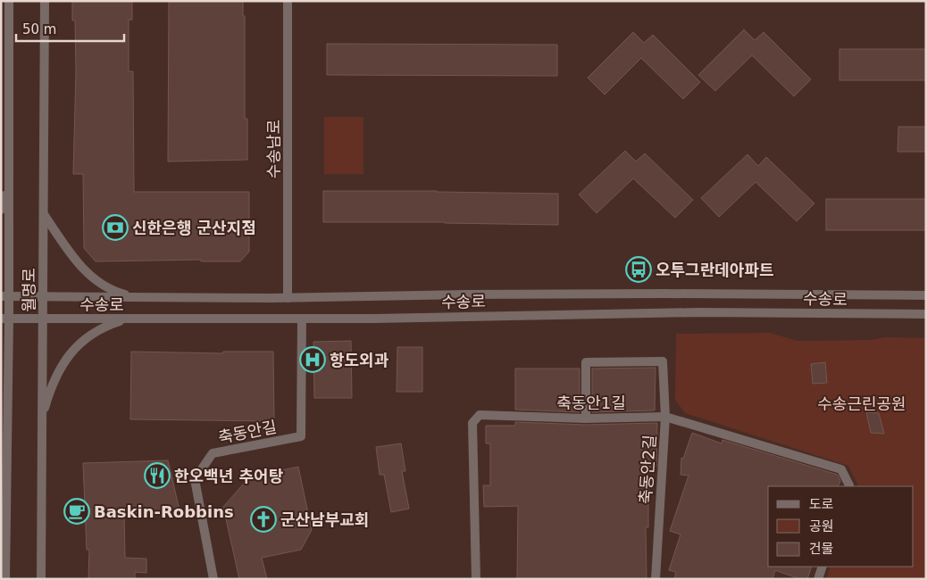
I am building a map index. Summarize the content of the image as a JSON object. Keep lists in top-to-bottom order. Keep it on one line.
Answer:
{"streets":{"street":["수송남로","월명로","수송로","축동안1길","축동안길","축동안2길"]},"crossings":[["수송남로","수송로"],["월명로","수송로"],["수송로","축동안길"],["축동안1길","축동안2길"]],"parks":["수송근린공원"],"places":{"bank":["신한은행 군산지점"],"bus stop":["오투그란데아파트"],"hospital":["항도외과"],"restaurant":["한오백년 추어탕"],"cafe":["Baskin-Robbins"],"church":["군산남부교회"]},"legend":["도로","공원","건물"],"scale_bar":"50 m"}
